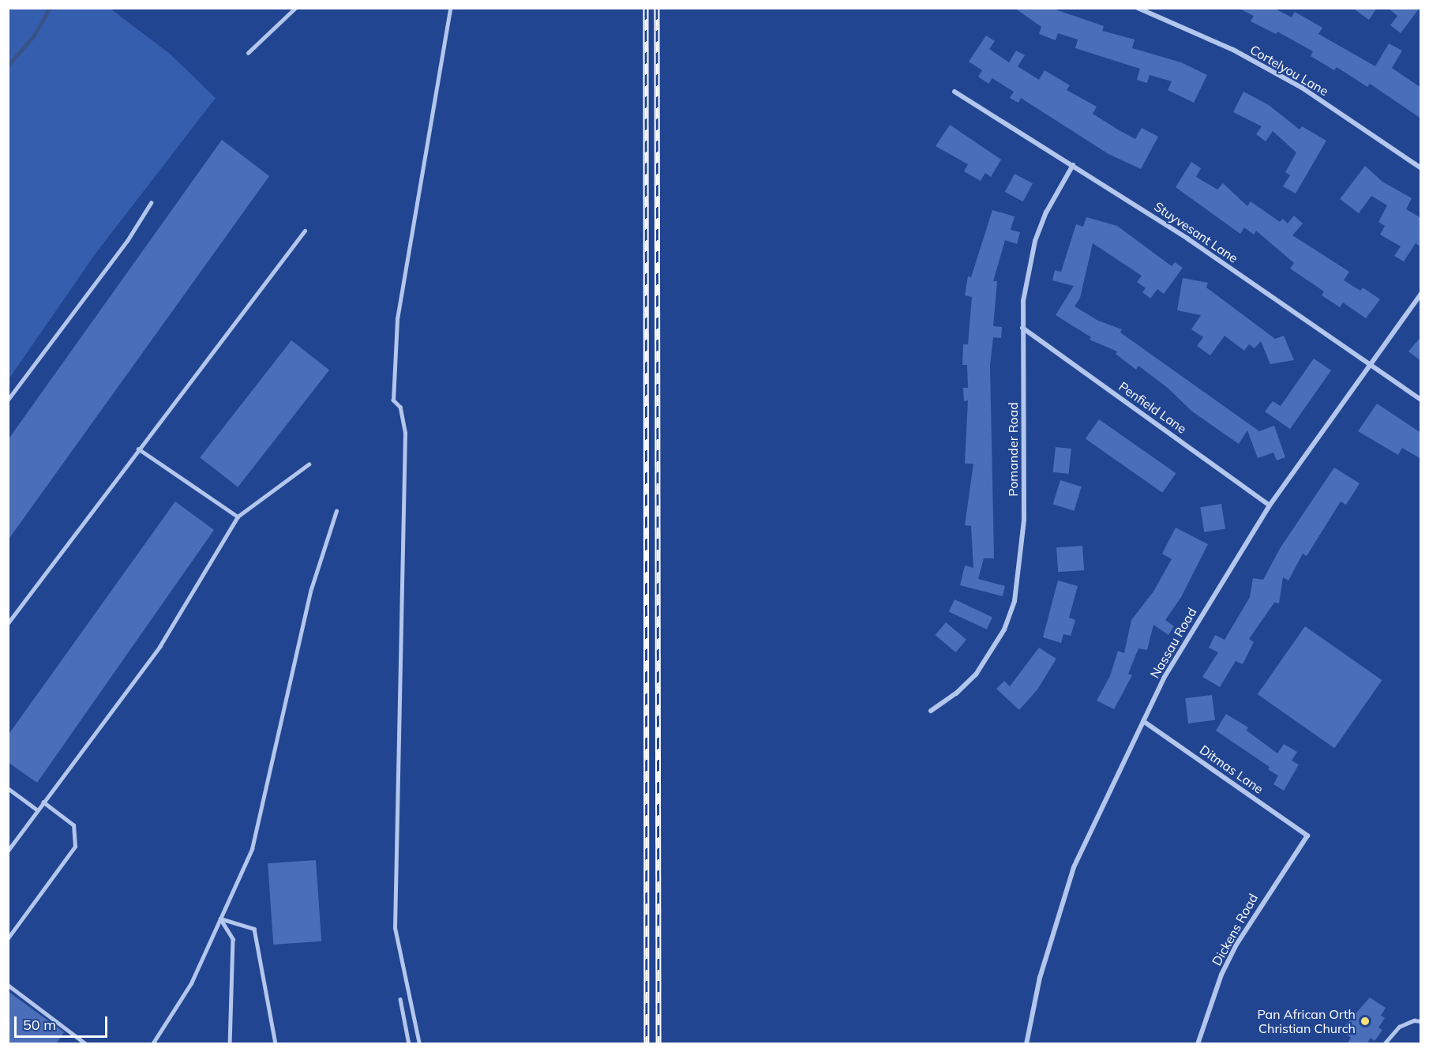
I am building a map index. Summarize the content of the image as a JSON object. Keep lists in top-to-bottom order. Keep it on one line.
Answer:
{"streets":{"street":["Cortelyou Lane","Stuyvesant Lane","Penfield Lane","Pomander Road","Nassau Road","Ditmas Lane","Dickens Road"]},"crossings":[["Stuyvesant Lane","Pomander Road"],["Stuyvesant Lane","Nassau Road"],["Penfield Lane","Pomander Road"],["Penfield Lane","Nassau Road"],["Nassau Road","Ditmas Lane"],["Ditmas Lane","Dickens Road"]],"places":["Pan African Orth Christian Church"],"scale_bar":"50 m"}
